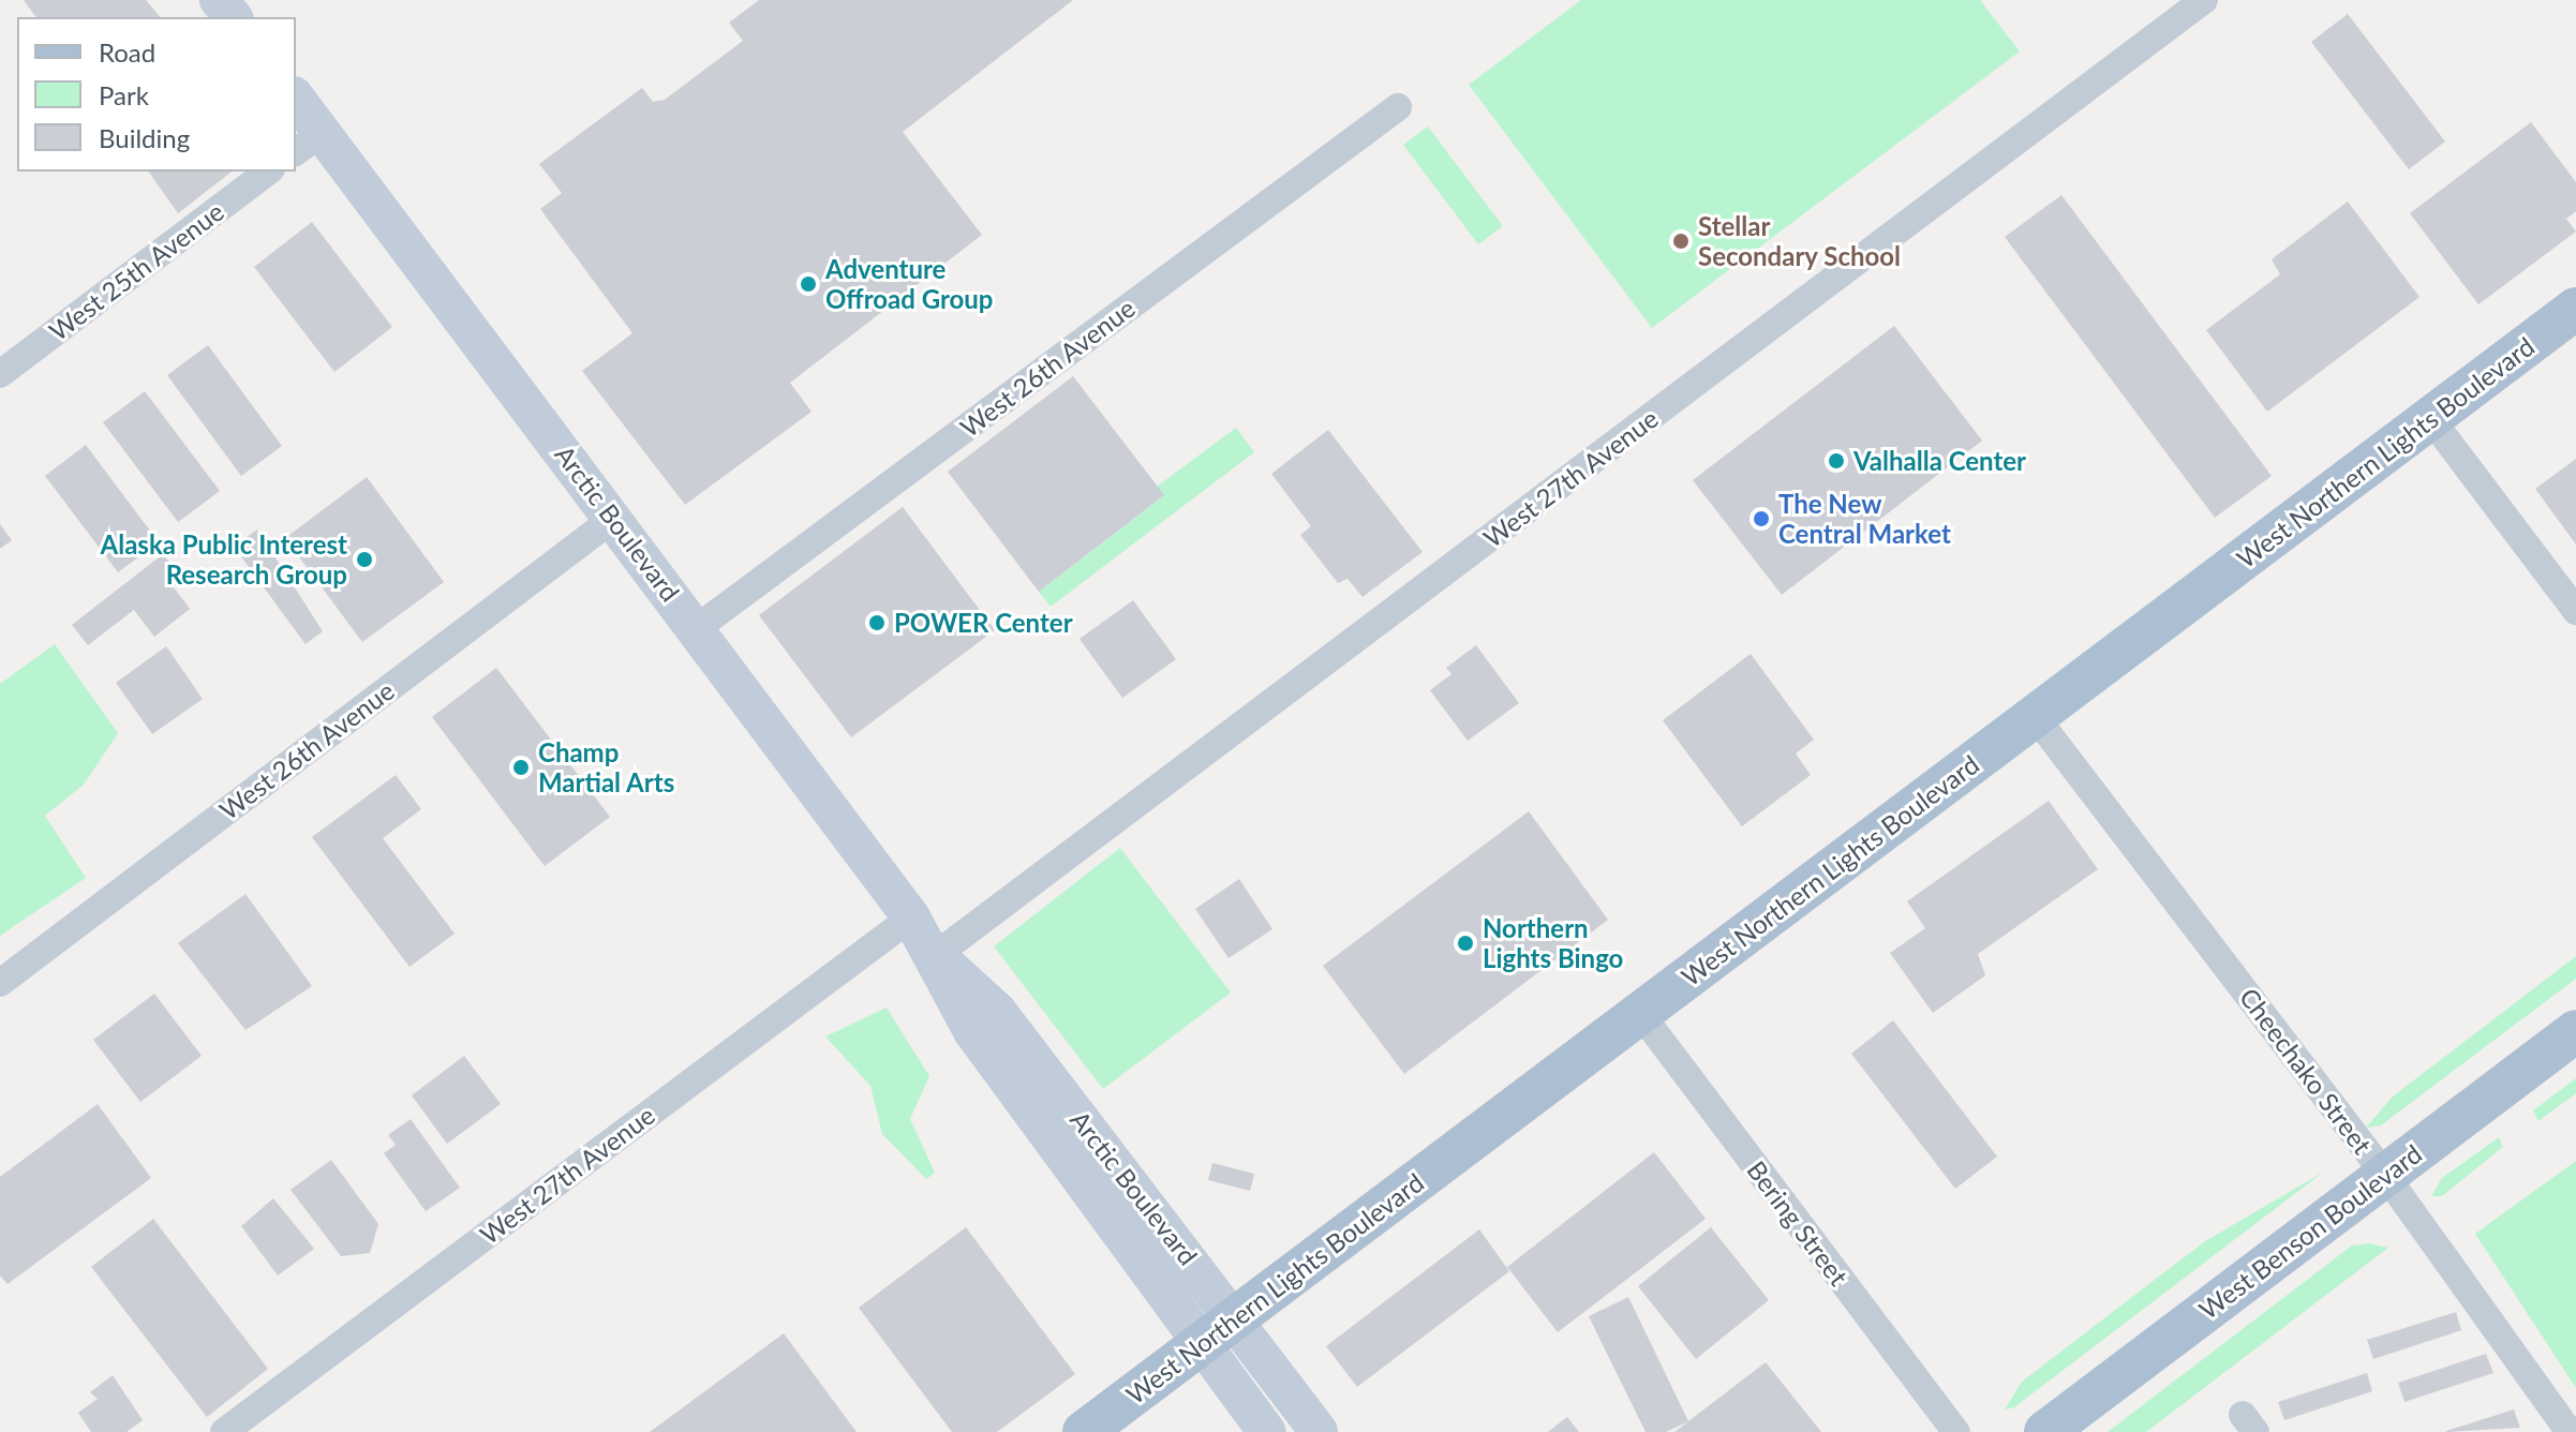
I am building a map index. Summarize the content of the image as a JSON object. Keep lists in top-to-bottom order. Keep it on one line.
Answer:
{"streets":{"main road":["West Northern Lights Boulevard","Arctic Boulevard","West Benson Boulevard"],"street":["West 25th Avenue","West 26th Avenue","West 27th Avenue","Cheechako Street","Bering Street"]},"crossings":[["West 26th Avenue","Arctic Boulevard"],["West Northern Lights Boulevard","Arctic Boulevard"],["West Northern Lights Boulevard","Cheechako Street"],["West Northern Lights Boulevard","Bering Street"],["West 27th Avenue","Arctic Boulevard"],["Cheechako Street","West Benson Boulevard"]],"places":["Stellar Secondary School","Adventure Offroad Group","Valhalla Center","The New Central Market","Alaska Public Interest Research Group","POWER Center","Champ Martial Arts","Northern Lights Bingo"],"legend":["Road","Park","Building"]}
